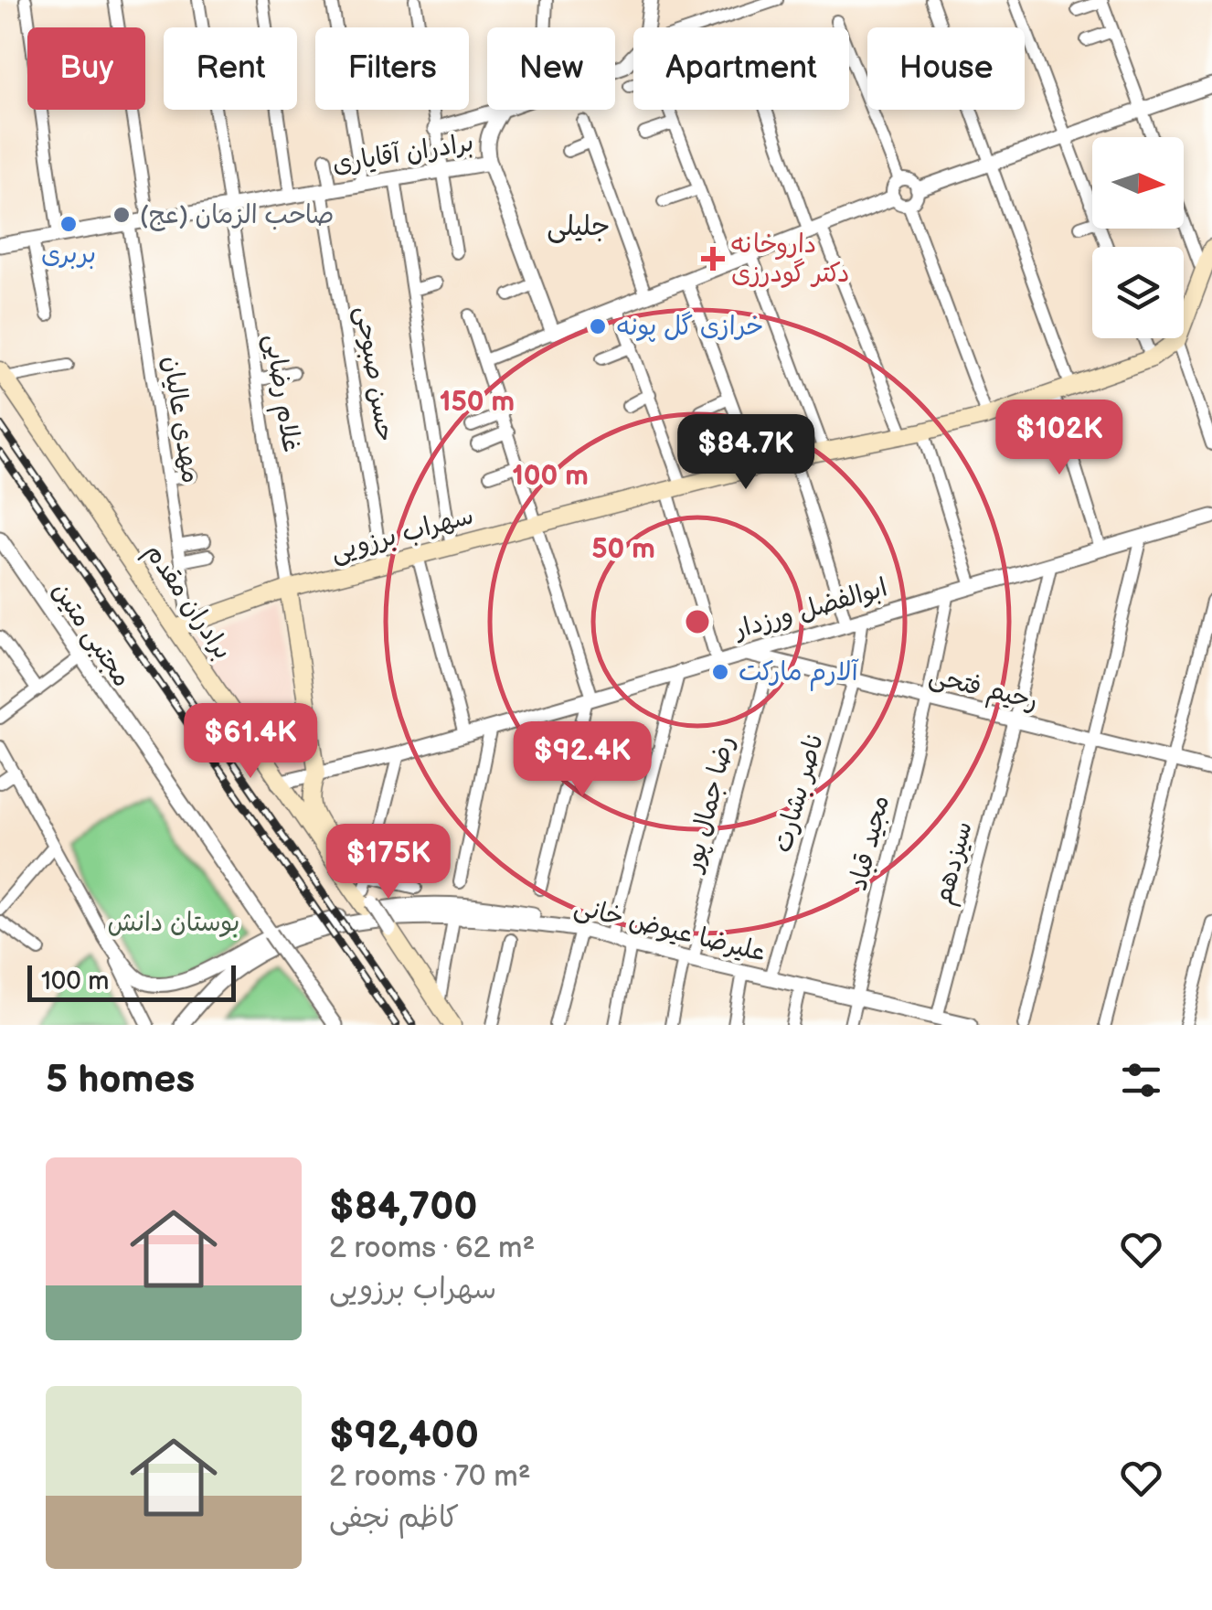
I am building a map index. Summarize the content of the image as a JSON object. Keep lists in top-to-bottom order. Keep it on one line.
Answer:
{"streets":{"main road":["سهراب برزویی","برادران مقدم"],"street":["برادران آقایاری","حسن صبوحی","غلام رضایی","مهدی عالیان","ابوالفضل ورزدار","مجتبی متین","رحیم فتحی","ناصر بشارت","رضا جمال پور","مجید قباد","سیزدهم","علیرضا عیوض خانی"]},"crossings":[["برادران آقایاری","حسن صبوحی"],["برادران آقایاری","غلام رضایی"],["برادران آقایاری","مهدی عالیان"],["حسن صبوحی","سهراب برزویی"],["غلام رضایی","سهراب برزویی"],["مهدی عالیان","سهراب برزویی"],["مهدی عالیان","برادران مقدم"],["سهراب برزویی","برادران مقدم"],["برادران مقدم","ابوالفضل ورزدار"],["ابوالفضل ورزدار","رحیم فتحی"],["ابوالفضل ورزدار","ناصر بشارت"],["ابوالفضل ورزدار","مجید قباد"],["ابوالفضل ورزدار","سیزدهم"],["رحیم فتحی","ناصر بشارت"],["رحیم فتحی","رضا جمال پور"],["رحیم فتحی","مجید قباد"],["رحیم فتحی","سیزدهم"],["ناصر بشارت","علیرضا عیوض خانی"],["رضا جمال پور","علیرضا عیوض خانی"],["مجید قباد","علیرضا عیوض خانی"],["سیزدهم","علیرضا عیوض خانی"]],"districts":["جلیلی"],"parks":["بوستان دانش"],"places":{"other":["صاحب الزمان (عج)","بربری","خرازی گل پونه","آلارم مارکت"],"health":["داروخانه دکتر گودرزی"]},"scale_bar":"100 m","north":"right","page":{"chip":["Buy","Rent","Filters","New","Apartment","House"],"price":["$102K","$84.7K","$61.4K","$92.4K","$175K"],"scale":"100 m","heading":"5 homes","list":[{"name":"$84,700","note":"2 rooms · 62 m² · سهراب برزویی"},{"name":"$92,400","note":"2 rooms · 70 m² · کاظم نجفی"}]},"rings":["150 m","100 m","50 m"]}
